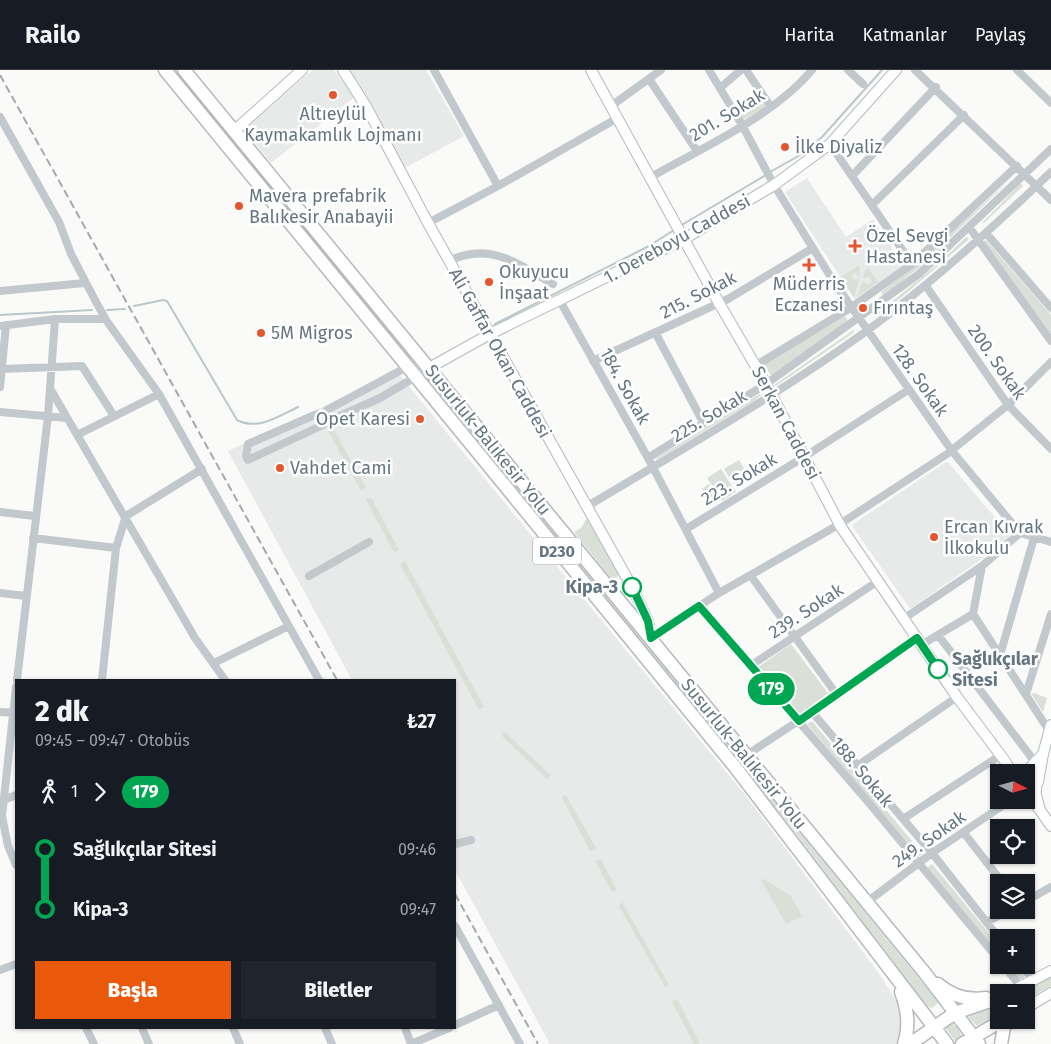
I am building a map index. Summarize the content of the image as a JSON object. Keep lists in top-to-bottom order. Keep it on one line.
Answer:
{"streets":{"highway":["Susurluk-Balıkesir Yolu","D230"],"main road":["1. Dereboyu Caddesi","Ali Gaffar Okan Caddesi","Serkan Caddesi"],"street":["201. Sokak","215. Sokak","200. Sokak","128. Sokak","184. Sokak","225. Sokak","223. Sokak","239. Sokak","188. Sokak","249. Sokak"]},"crossings":[["201. Sokak","128. Sokak"],["201. Sokak","Serkan Caddesi"],["1. Dereboyu Caddesi","Ali Gaffar Okan Caddesi"],["1. Dereboyu Caddesi","128. Sokak"],["1. Dereboyu Caddesi","184. Sokak"],["1. Dereboyu Caddesi","Serkan Caddesi"],["1. Dereboyu Caddesi","Susurluk-Balıkesir Yolu"],["215. Sokak","128. Sokak"],["215. Sokak","184. Sokak"],["215. Sokak","Serkan Caddesi"],["Ali Gaffar Okan Caddesi","225. Sokak"],["Ali Gaffar Okan Caddesi","Susurluk-Balıkesir Yolu"],["200. Sokak","225. Sokak"],["128. Sokak","225. Sokak"],["128. Sokak","223. Sokak"],["184. Sokak","225. Sokak"],["184. Sokak","223. Sokak"],["225. Sokak","Serkan Caddesi"],["Serkan Caddesi","223. Sokak"],["Serkan Caddesi","239. Sokak"],["Susurluk-Balıkesir Yolu","249. Sokak"],["239. Sokak","188. Sokak"],["188. Sokak","249. Sokak"]],"places":{"other":["Altıeylül Kaymakamlık Lojmanı","İlke Diyaliz","Mavera prefabrik Balıkesir Anabayii","Okuyucu İnşaat","Fırıntaş","5M Migros","Opet Karesi","Vahdet Cami","Ercan Kıvrak İlkokulu","Kipa-3","Sağlıkçılar Sitesi"],"health":["Özel Sevgi Hastanesi","Müderris Eczanesi"]},"lines":["bus line 179"],"north":"right","page":{"header":"Railo","nav":["Harita","Katmanlar","Paylaş"],"on_map":"179","heading":["2 dk","09:45 – 09:47 · Otobüs","₺27"],"map_buttons":["+","−"],"legs":["1","179"],"list":[{"name":"Sağlıkçılar Sitesi","value":"09:46"},{"name":"Kipa-3","value":"09:47"}],"buttons":["Başla","Biletler"]}}
